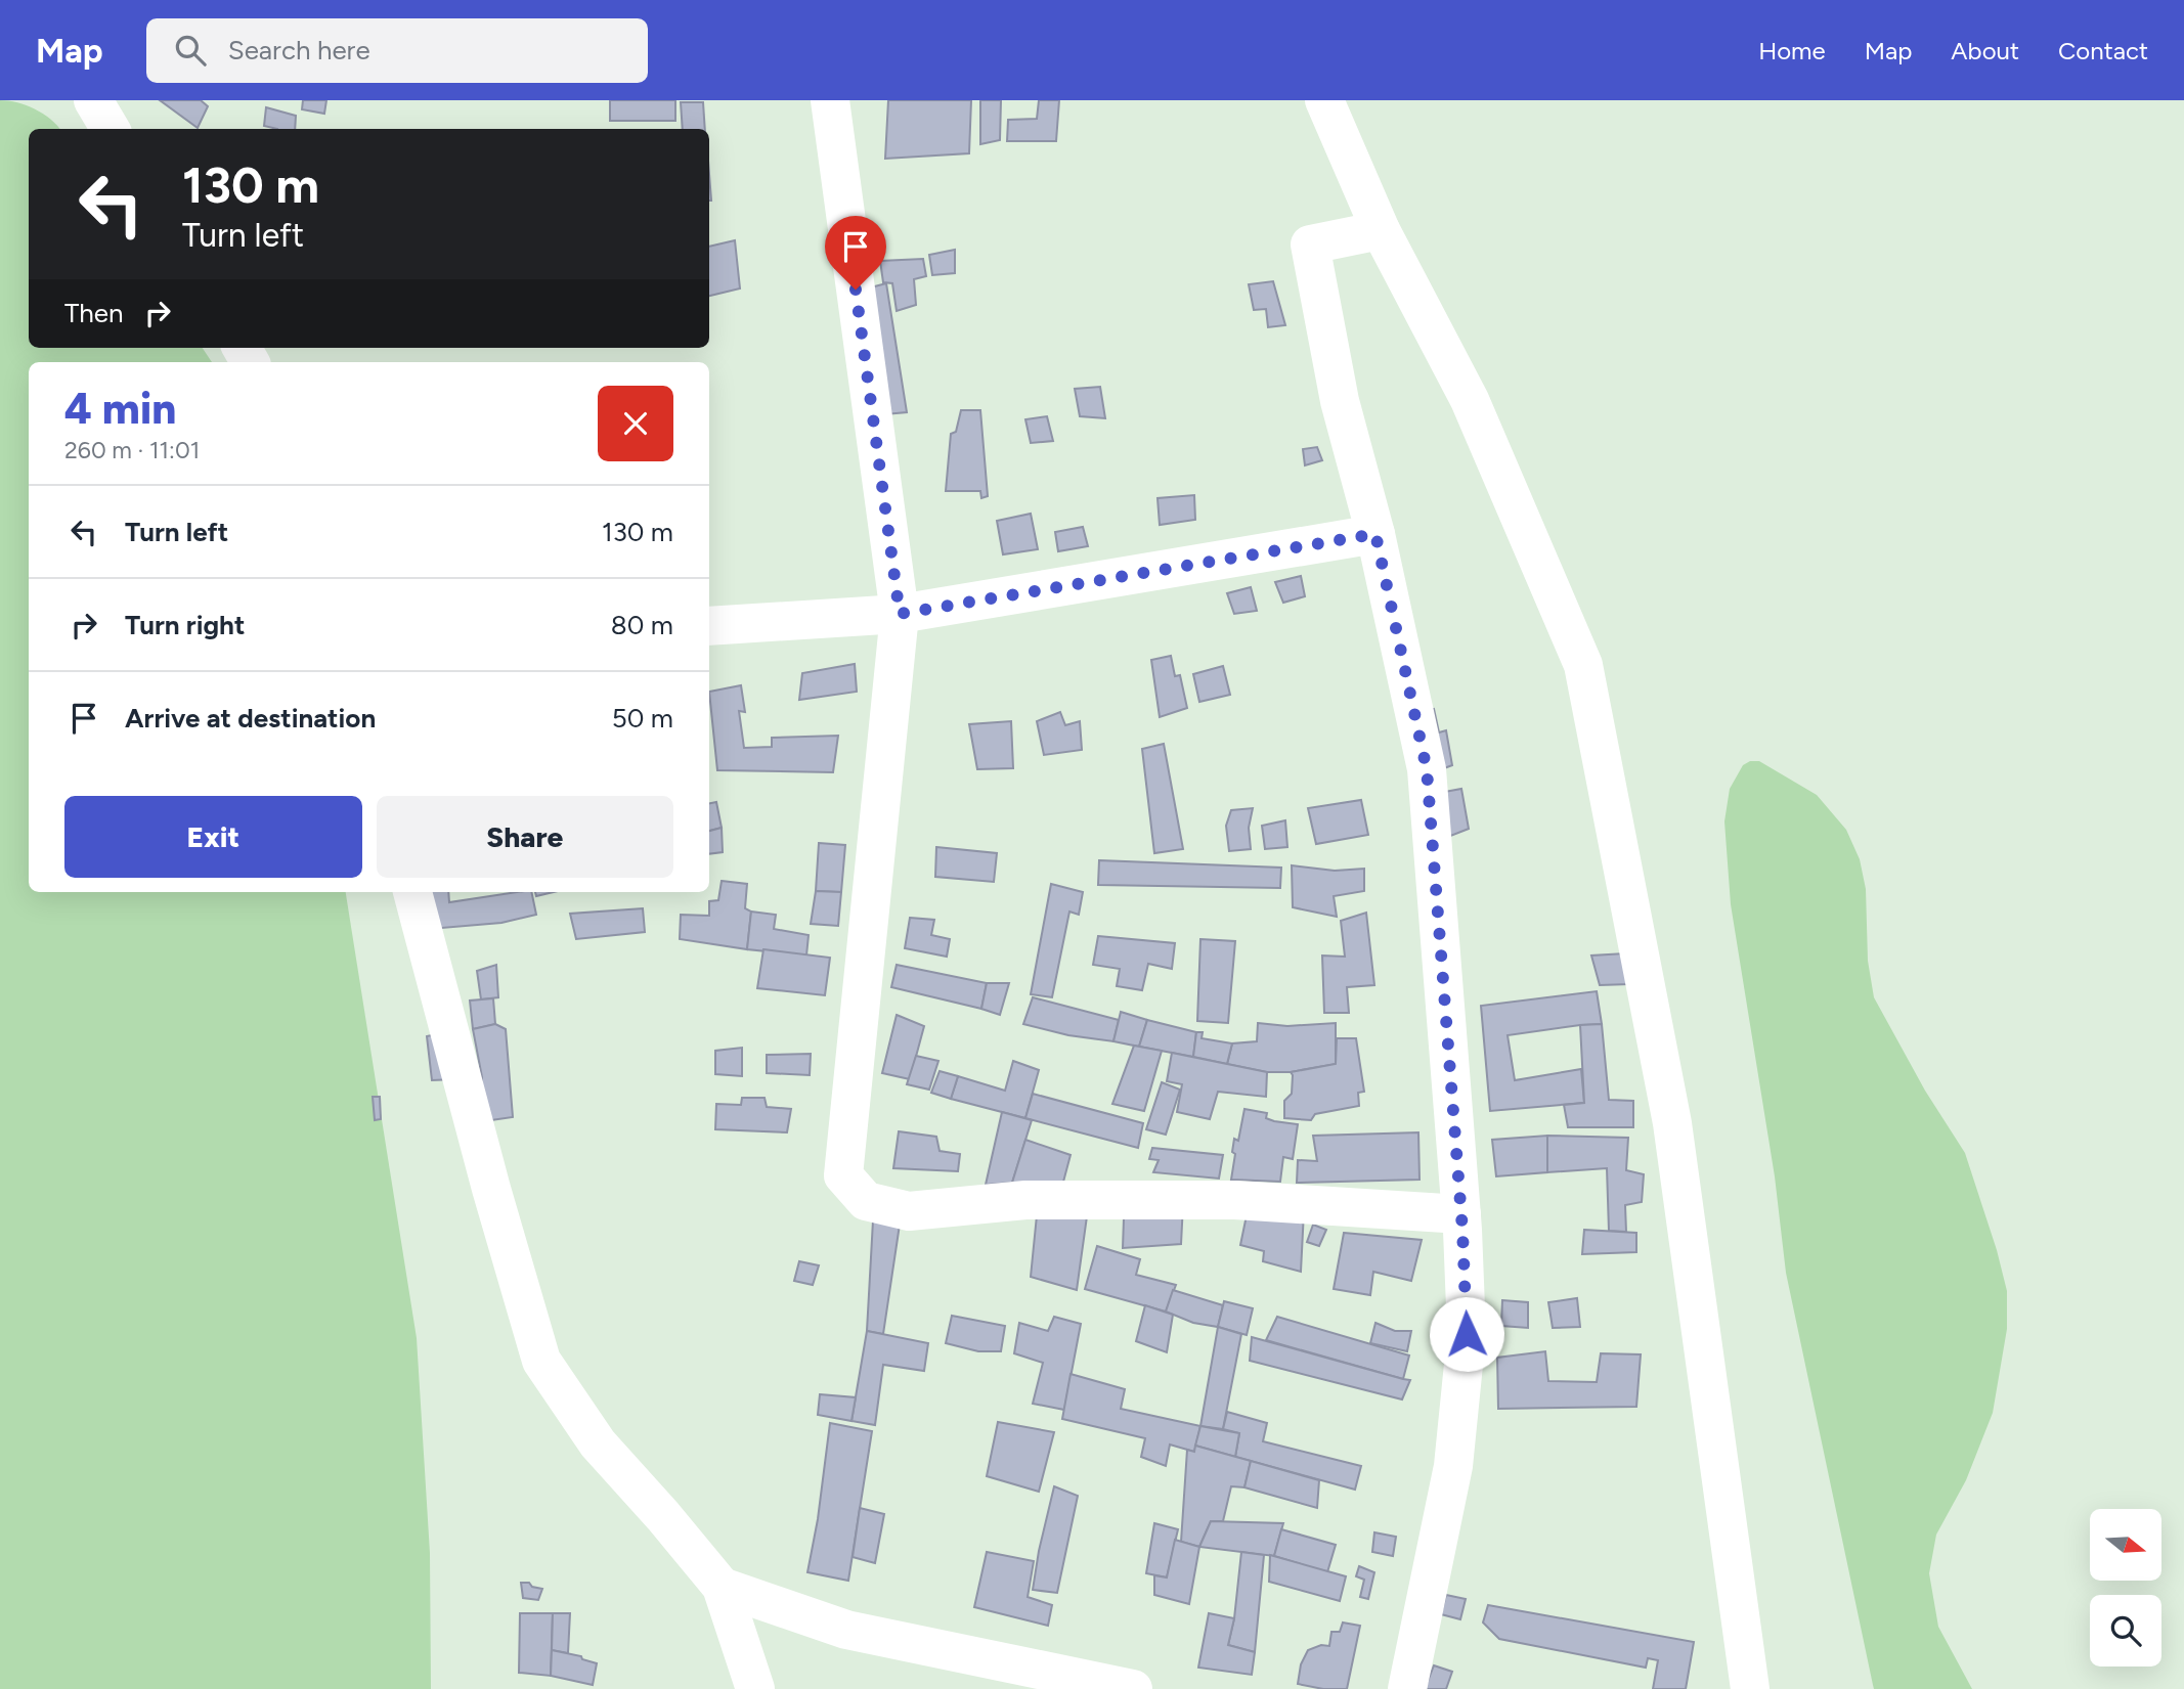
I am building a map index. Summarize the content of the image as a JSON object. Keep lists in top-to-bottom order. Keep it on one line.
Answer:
{"north":"right","page":{"header":"Map","search":"Search here","nav":["Home","Map","About","Contact"],"turn":["130 m","Turn left"],"then":"Then","heading":["4 min","260 m · 11:01"],"list":[{"name":"Turn left","value":"130 m"},{"name":"Turn right","value":"80 m"},{"name":"Arrive at destination","value":"50 m"}],"buttons":["Exit","Share"]}}
